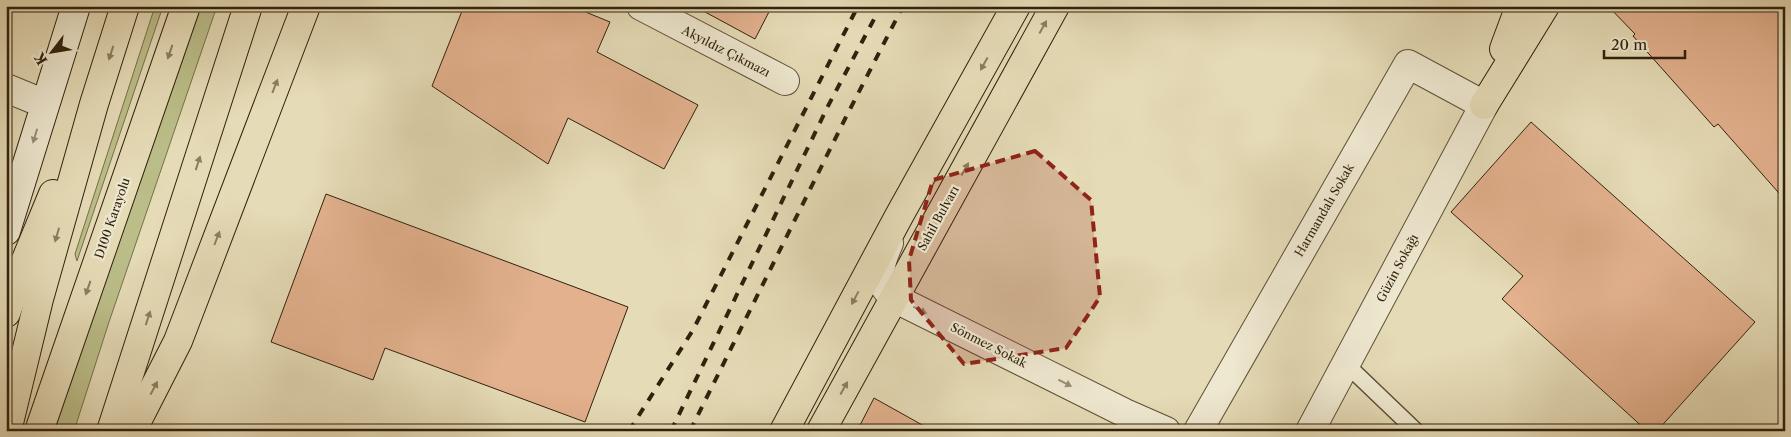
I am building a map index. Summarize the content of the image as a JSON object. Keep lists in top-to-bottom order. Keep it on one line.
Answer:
{"streets":{"highway":["D100 Karayolu","Sahil Bulvarı"],"street":["Akyıldız Çıkmazı","Harmandalı Sokak","Güzin Sokağı","Sönmez Sokak"]},"crossings":[["Harmandalı Sokak","Güzin Sokağı"],["Sahil Bulvarı","Sönmez Sokak"]],"one_way":["Sönmez Sokak"],"scale_bar":"20 m","north":"bottom left"}
